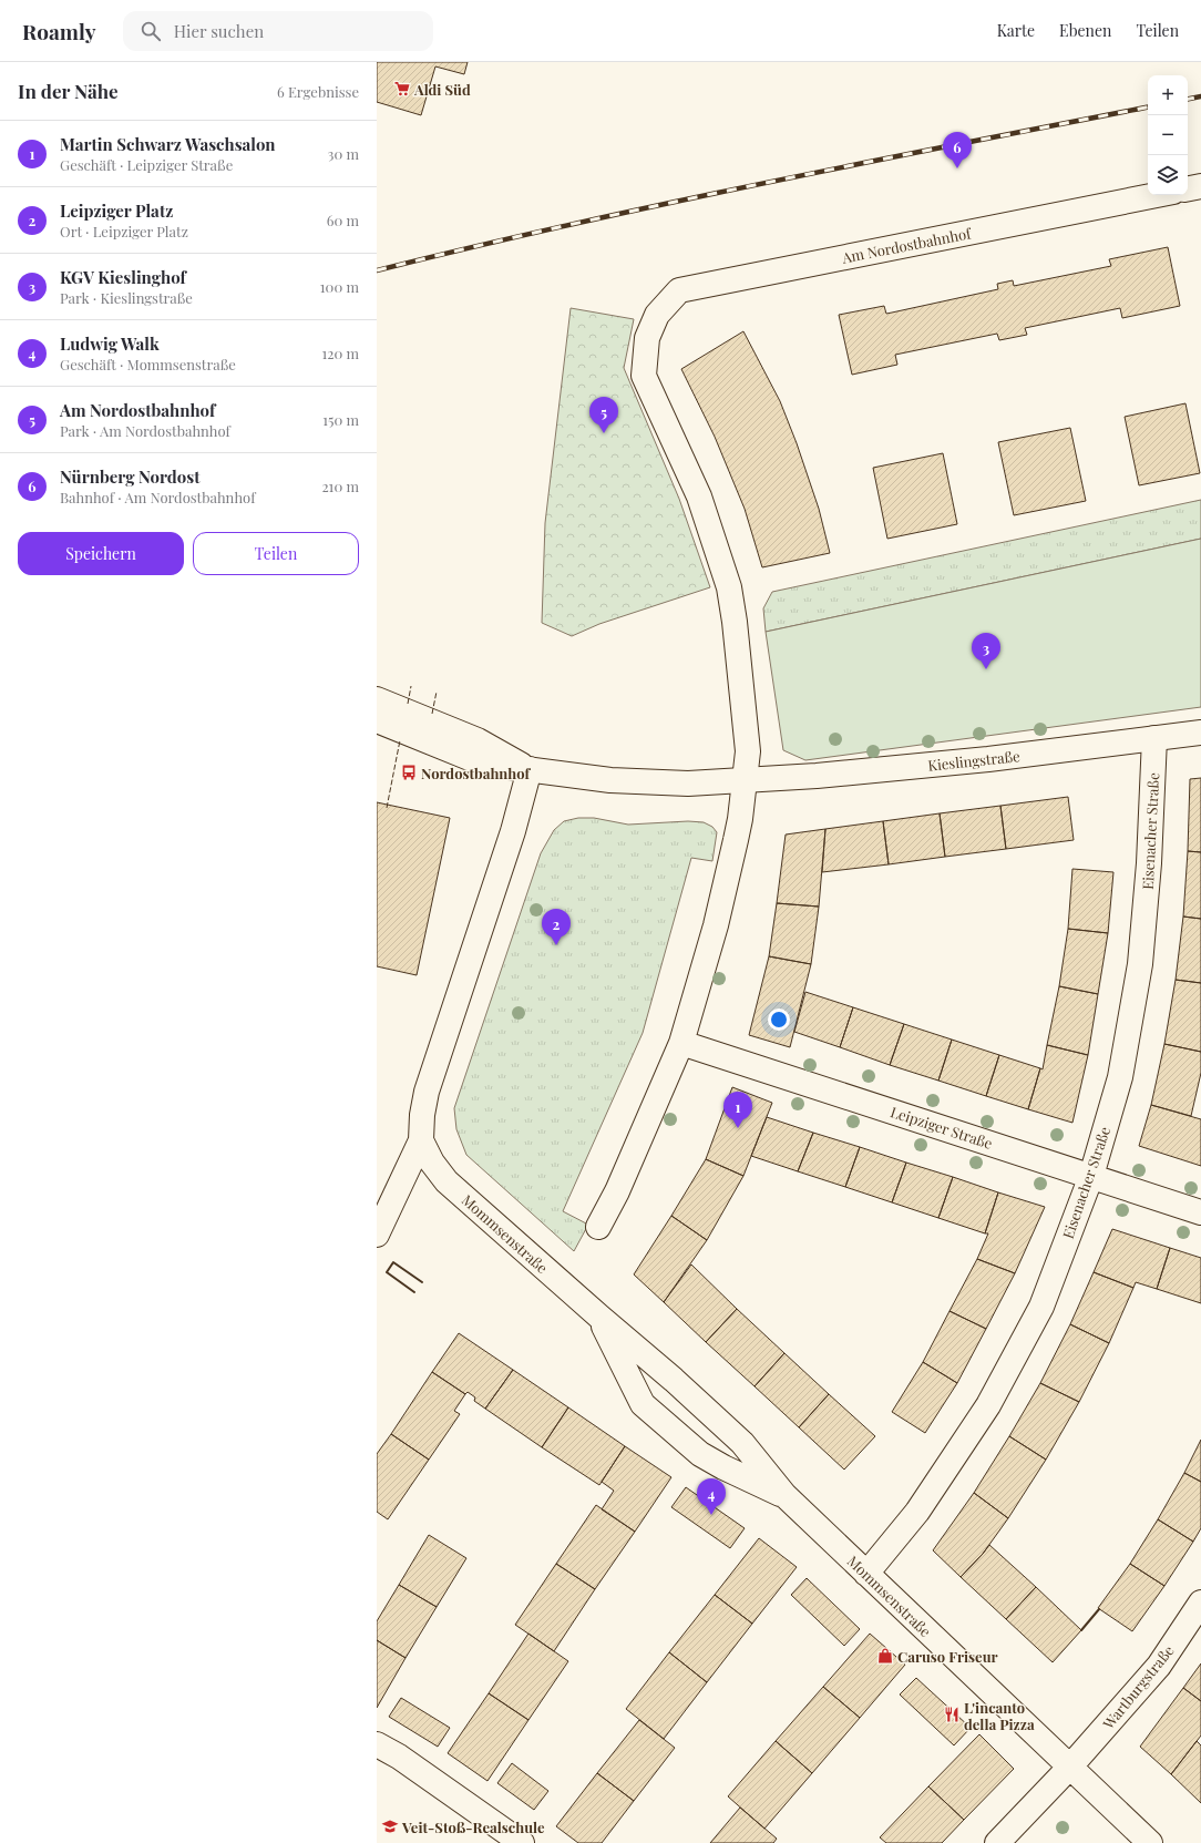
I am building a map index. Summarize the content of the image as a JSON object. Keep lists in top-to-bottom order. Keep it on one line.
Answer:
{"streets":{"street":["Am Nordostbahnhof","Kieslingstraße","Eisenacher Straße","Leipziger Straße","Mommsenstraße","Wartburgstraße"]},"crossings":[["Am Nordostbahnhof","Kieslingstraße"],["Am Nordostbahnhof","Leipziger Straße"],["Kieslingstraße","Eisenacher Straße"],["Eisenacher Straße","Leipziger Straße"],["Eisenacher Straße","Mommsenstraße"],["Mommsenstraße","Wartburgstraße"]],"places":{"supermarket":["Aldi Süd"],"bus stop":["Nordostbahnhof"],"shop":["Caruso Friseur"],"restaurant":["L'incanto della Pizza"],"school or university":["Veit-Stoß-Realschule"]},"page":{"header":"Roamly","search":"Hier suchen","nav":["Karte","Ebenen","Teilen"],"heading":["In der Nähe","6 Ergebnisse"],"map_buttons":["+","−"],"list":[{"mark":"1","name":"Martin Schwarz Waschsalon","note":"Geschäft · Leipziger Straße","value":"30 m"},{"mark":"2","name":"Leipziger Platz","note":"Ort · Leipziger Platz","value":"60 m"},{"mark":"3","name":"KGV Kieslinghof","note":"Park · Kieslingstraße","value":"100 m"},{"mark":"4","name":"Ludwig Walk","note":"Geschäft · Mommsenstraße","value":"120 m"},{"mark":"5","name":"Am Nordostbahnhof","note":"Park · Am Nordostbahnhof","value":"150 m"},{"mark":"6","name":"Nürnberg Nordost","note":"Bahnhof · Am Nordostbahnhof","value":"210 m"}],"pins":["6","5","3","2","1","4"],"buttons":["Speichern","Teilen"]}}
